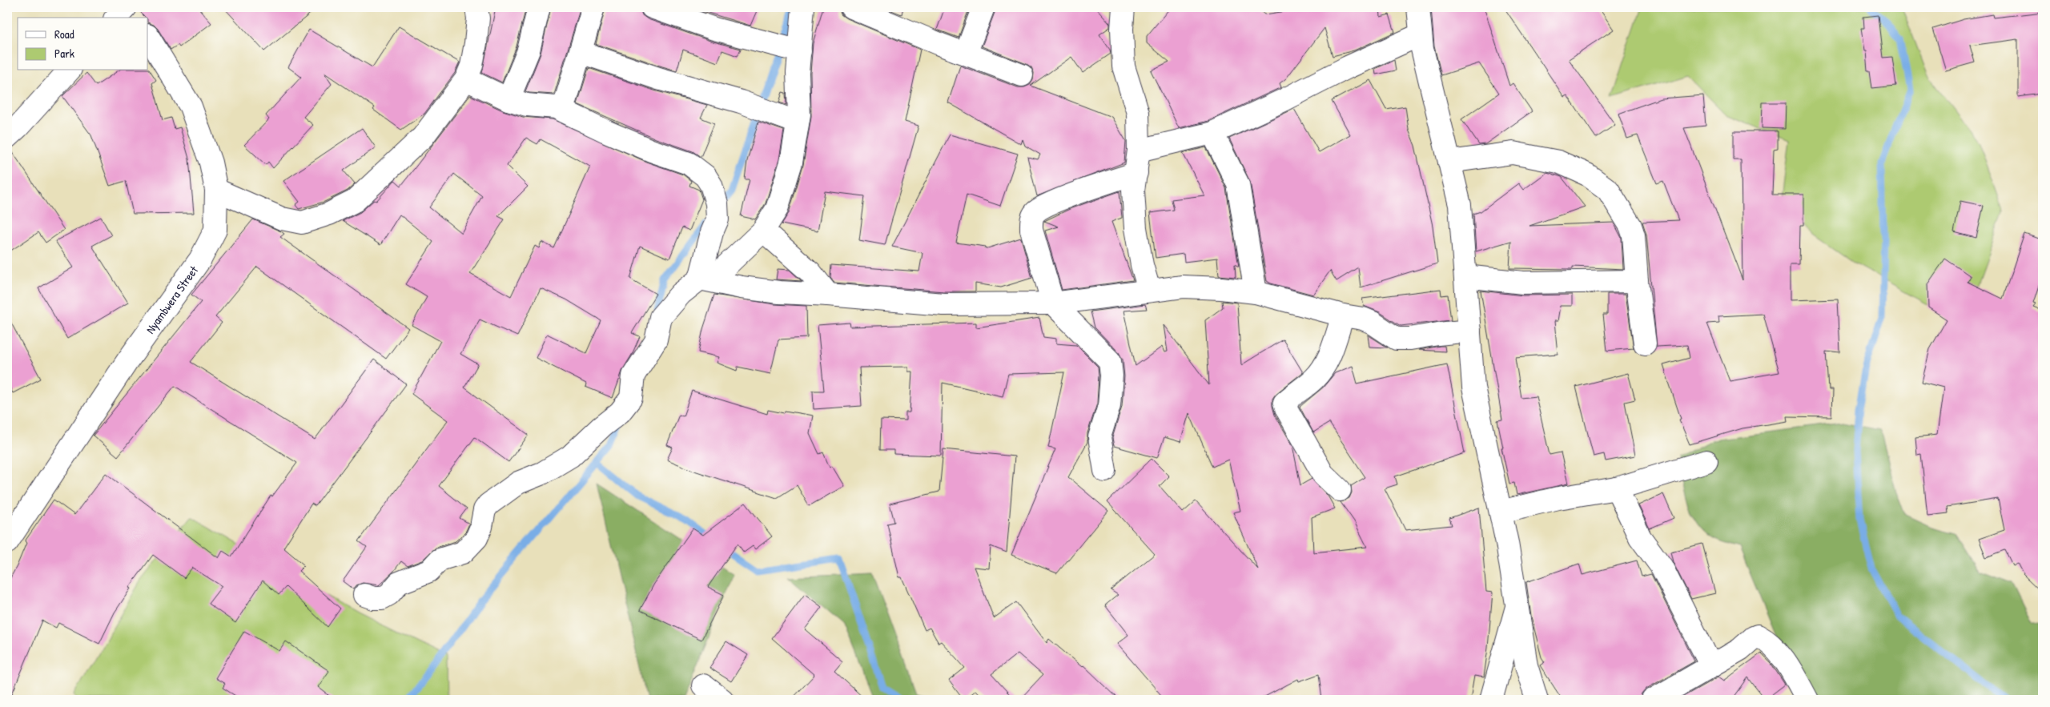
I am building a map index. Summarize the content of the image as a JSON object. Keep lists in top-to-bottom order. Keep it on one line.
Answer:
{"streets":{"street":["Nyambwera Street"]},"legend":["Road","Park"]}
